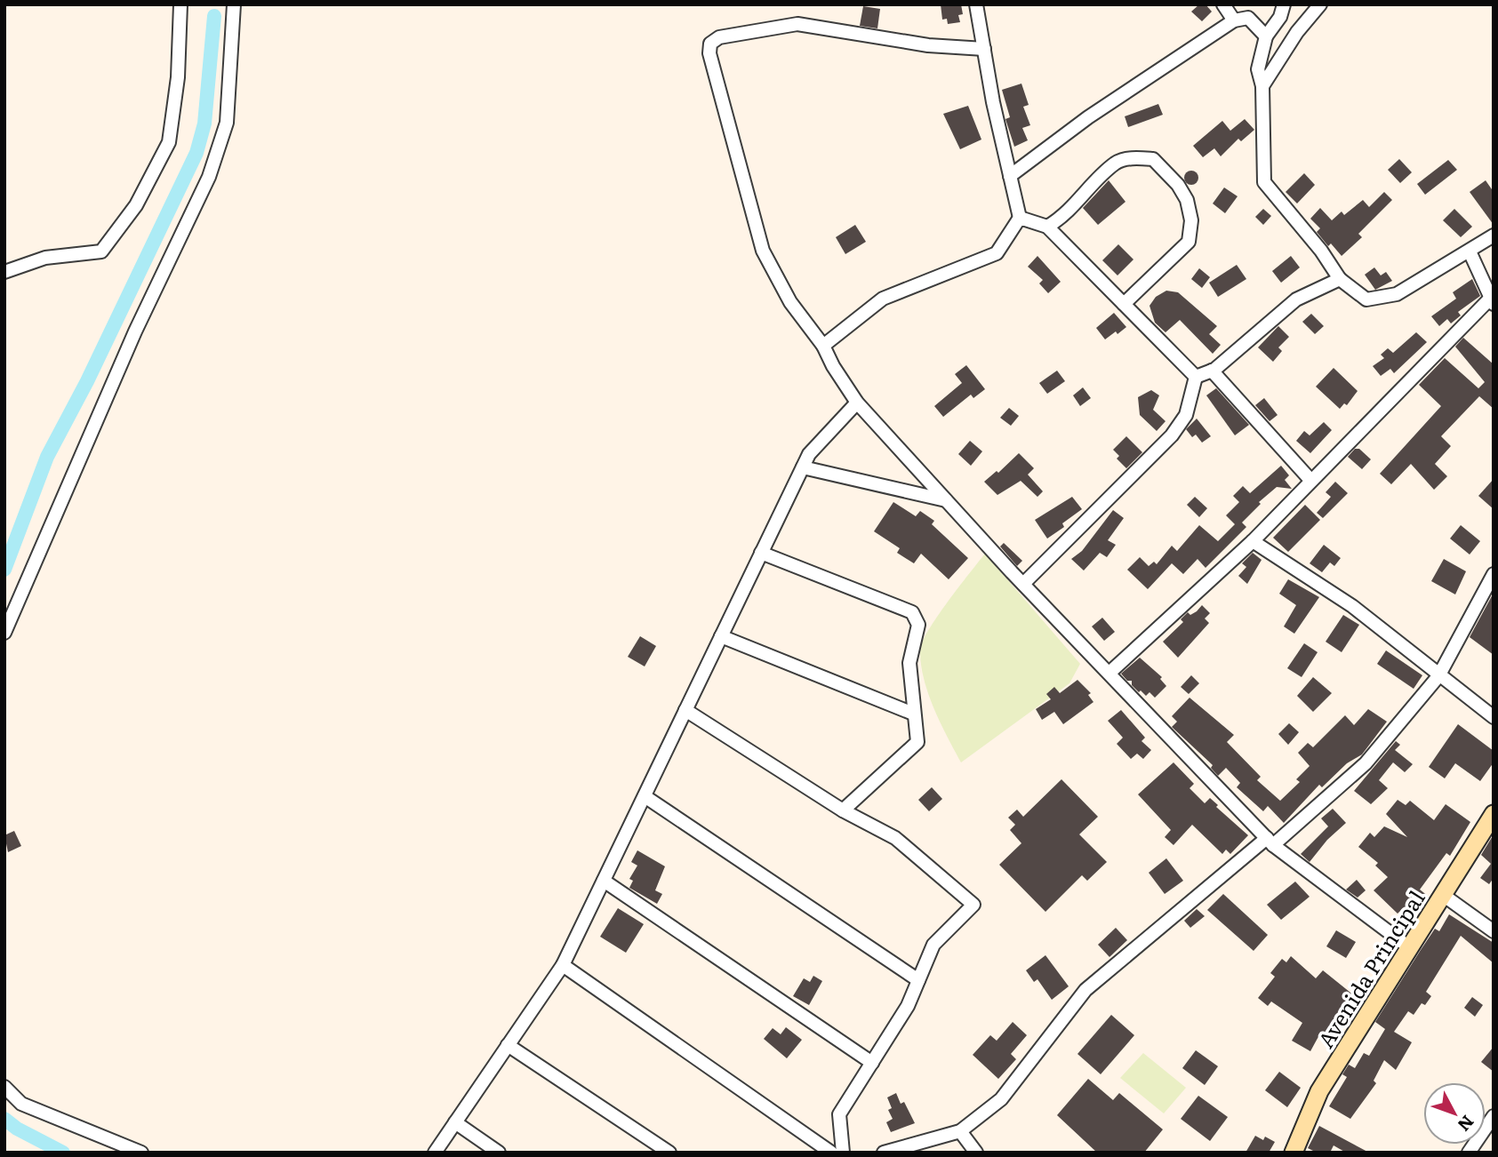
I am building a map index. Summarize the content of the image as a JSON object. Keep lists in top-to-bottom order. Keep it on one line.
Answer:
{"streets":{"main road":["Avenida Principal"]},"north":"bottom right"}
